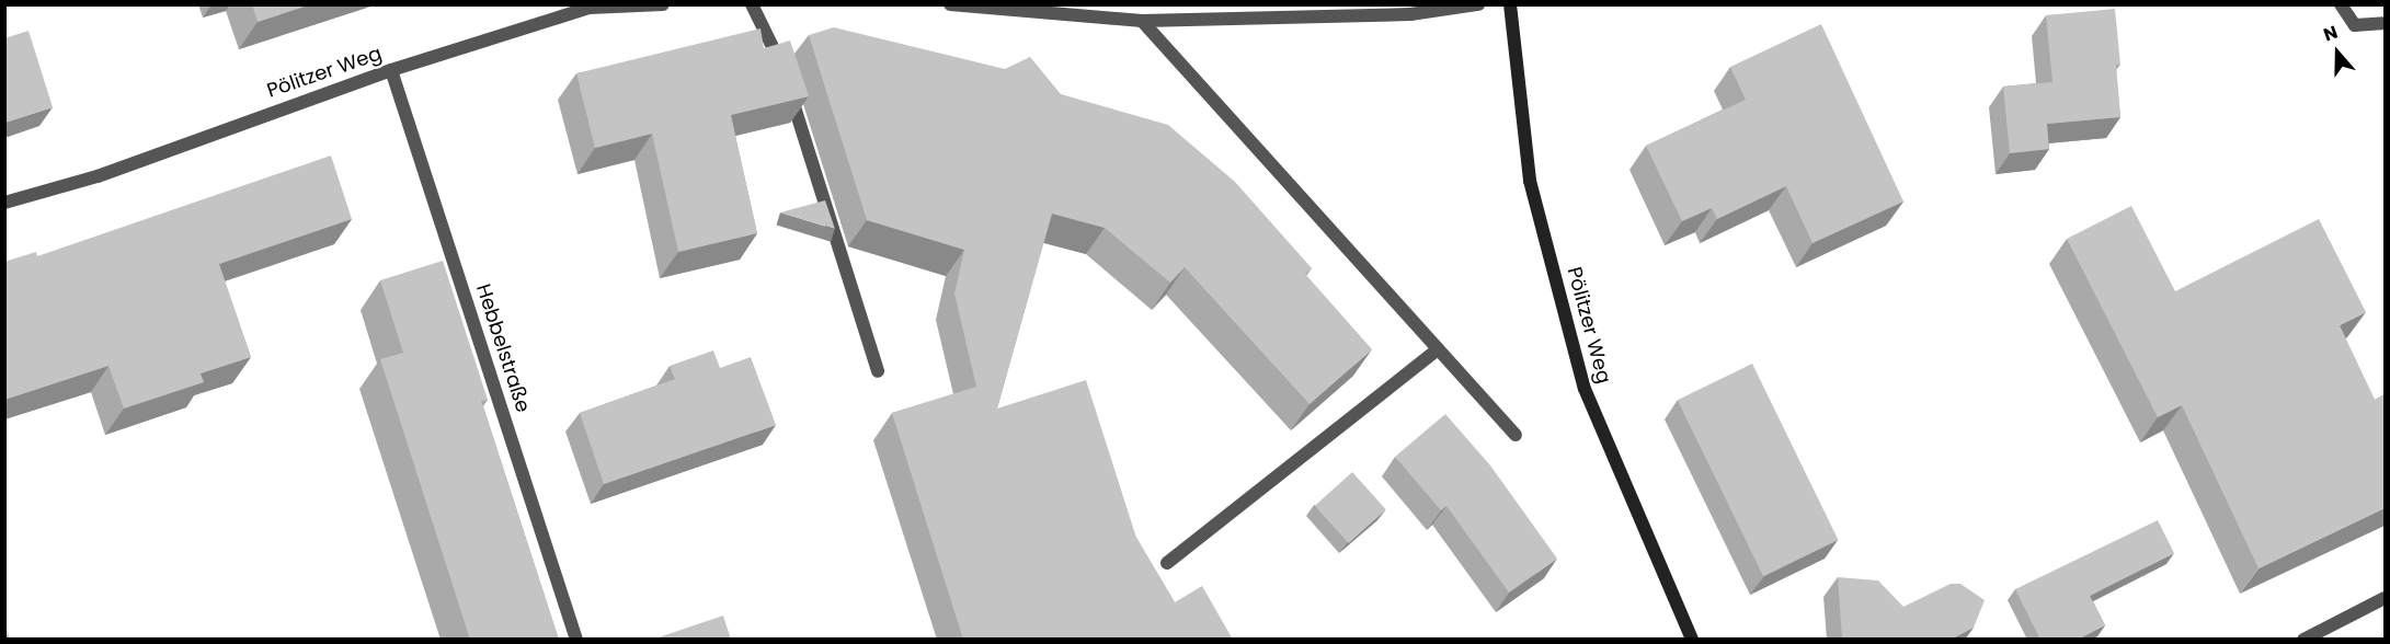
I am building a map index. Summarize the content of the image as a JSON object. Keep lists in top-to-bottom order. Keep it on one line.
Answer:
{"streets":{"main road":["Pölitzer Weg"],"street":["Hebbelstraße"]},"crossings":[["Pölitzer Weg","Hebbelstraße"]],"north":"top"}
